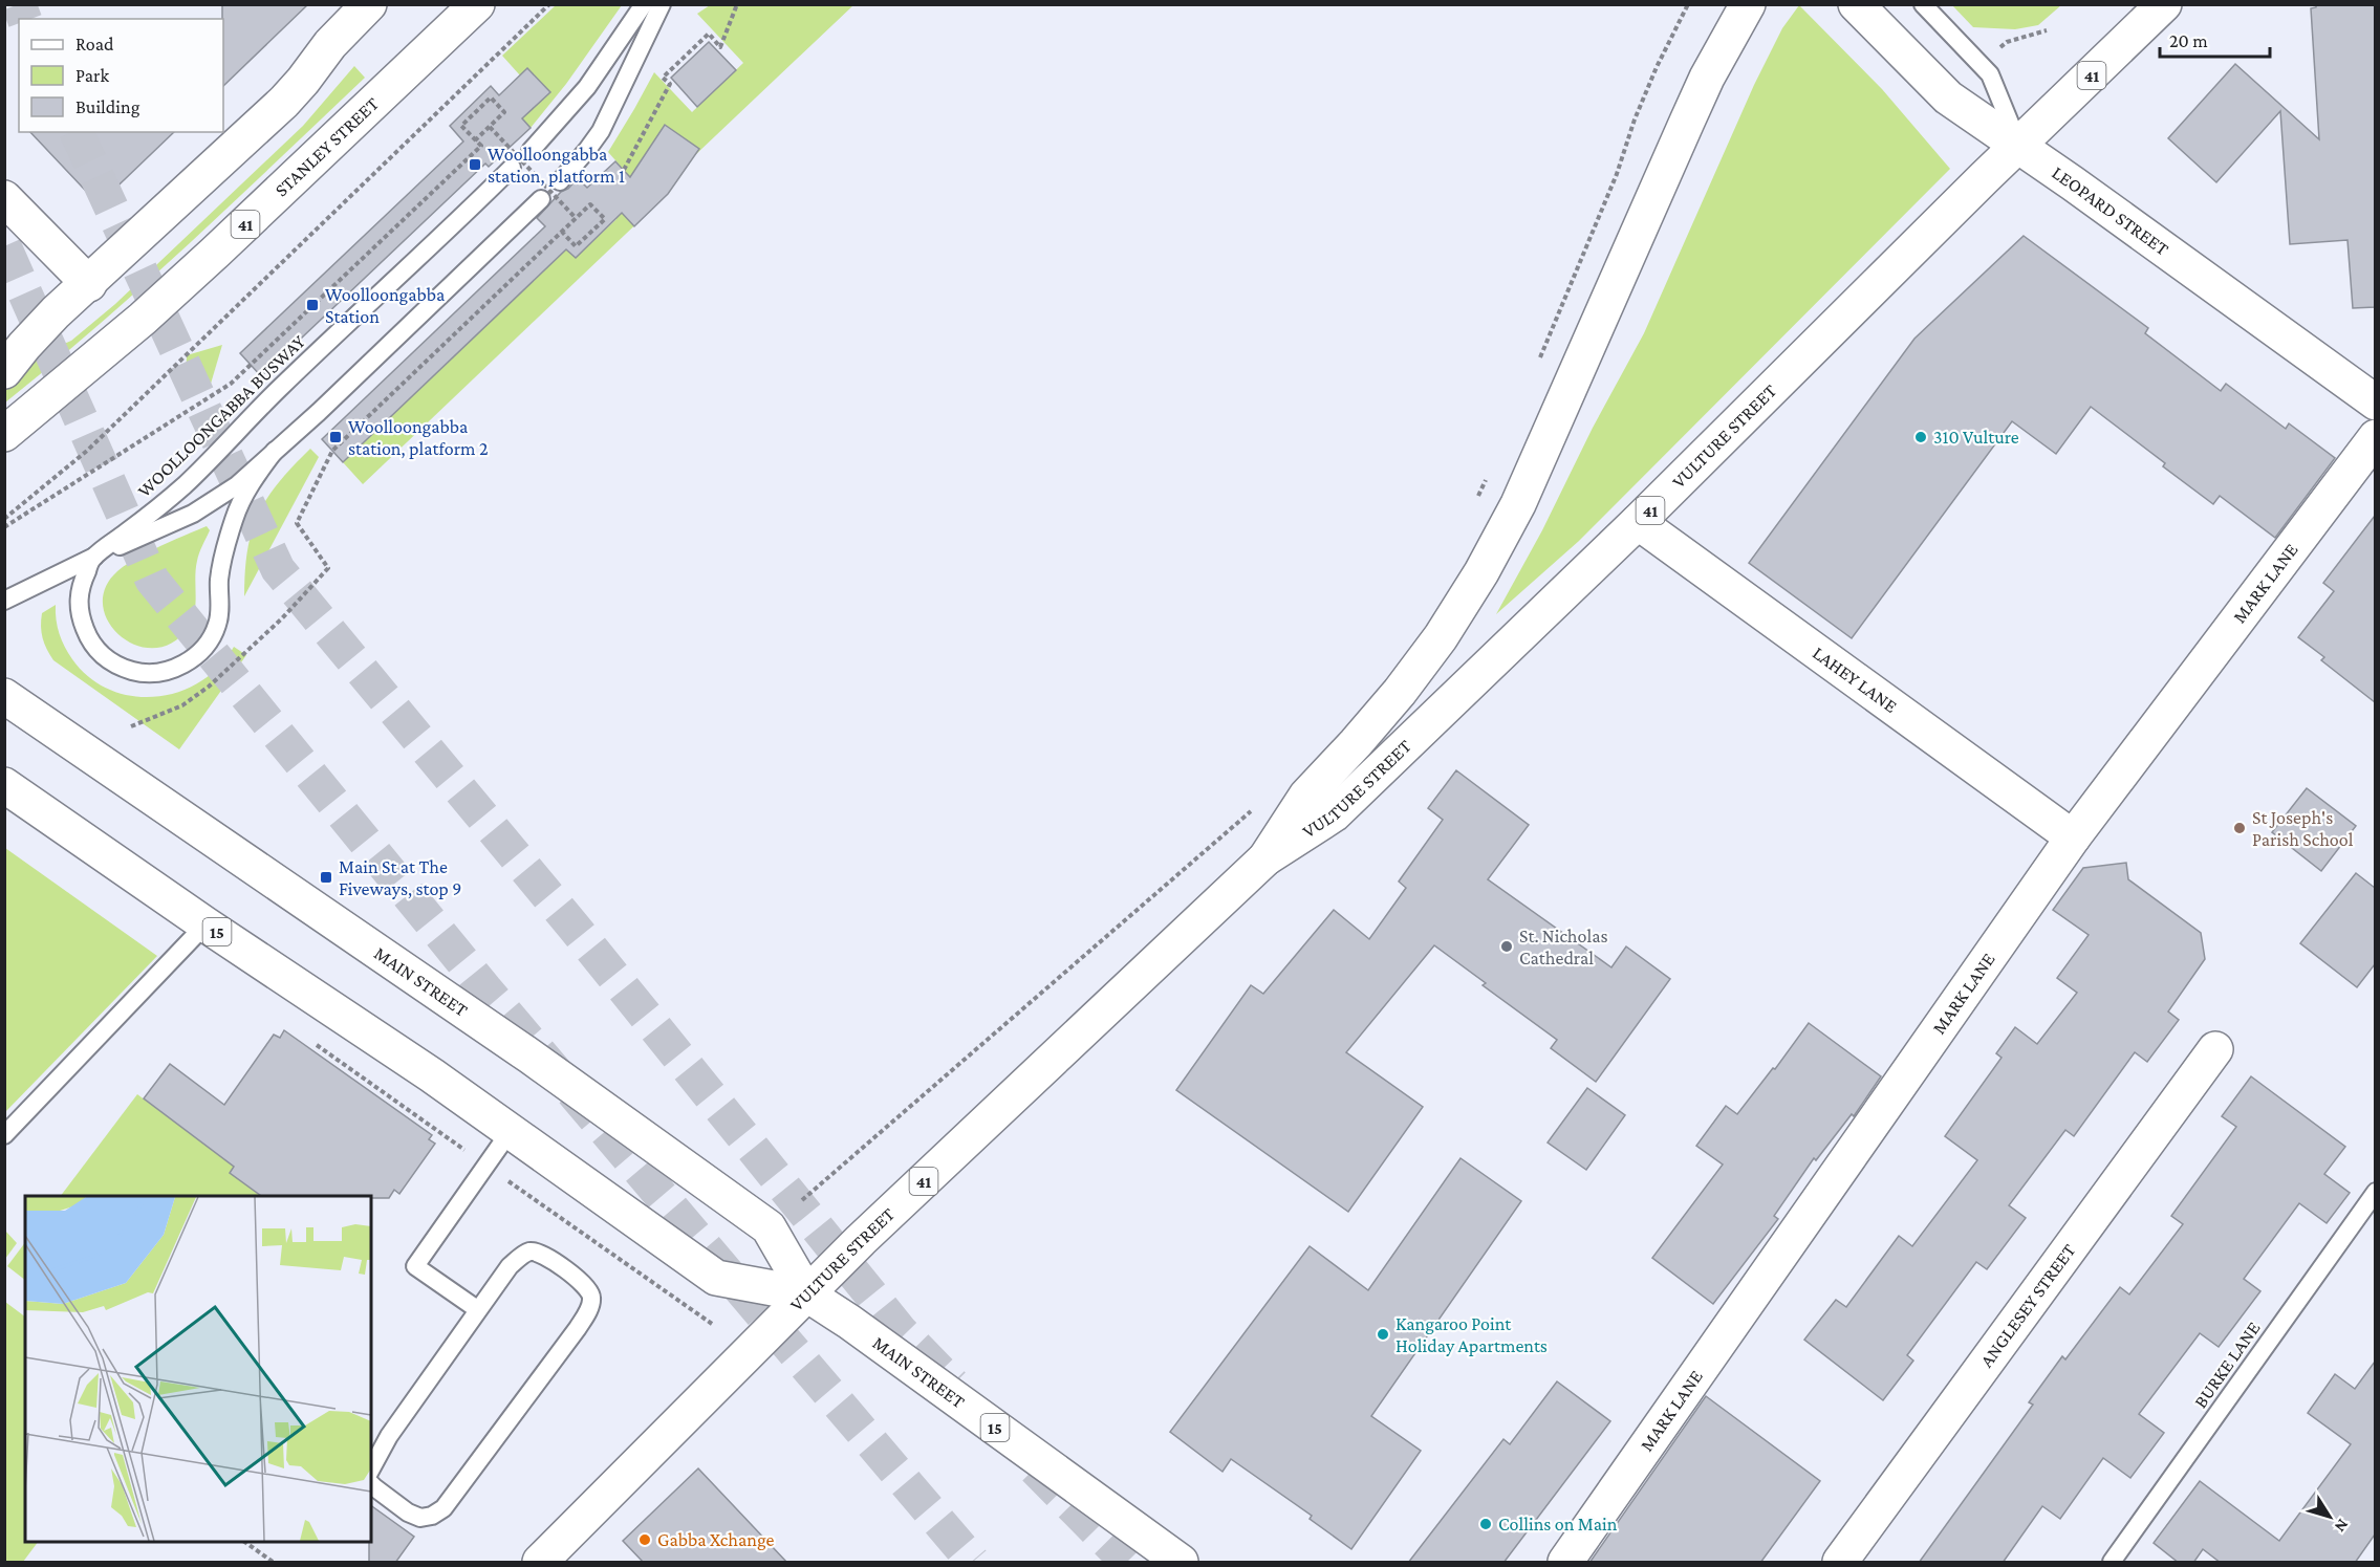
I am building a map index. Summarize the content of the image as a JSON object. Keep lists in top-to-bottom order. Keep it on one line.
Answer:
{"streets":{"main road":["41","STANLEY STREET","LEOPARD STREET","VULTURE STREET","MARK LANE","LAHEY LANE","15","MAIN STREET","ANGLESEY STREET"],"lane":["WOOLLOONGABBA BUSWAY","BURKE LANE"]},"crossings":[["LEOPARD STREET","VULTURE STREET"],["VULTURE STREET","LAHEY LANE"],["VULTURE STREET","MAIN STREET"],["MARK LANE","LAHEY LANE"]],"places":{"transit":["Woolloongabba station, platform 1","Woolloongabba Station","Woolloongabba station, platform 2","Main St at The Fiveways, stop 9"],"other":["310 Vulture","St Joseph's Parish School","St. Nicholas Cathedral","Kangaroo Point Holiday Apartments","Collins on Main","Gabba Xchange"]},"legend":["Road","Park","Building"],"scale_bar":"20 m","north":"bottom right"}
